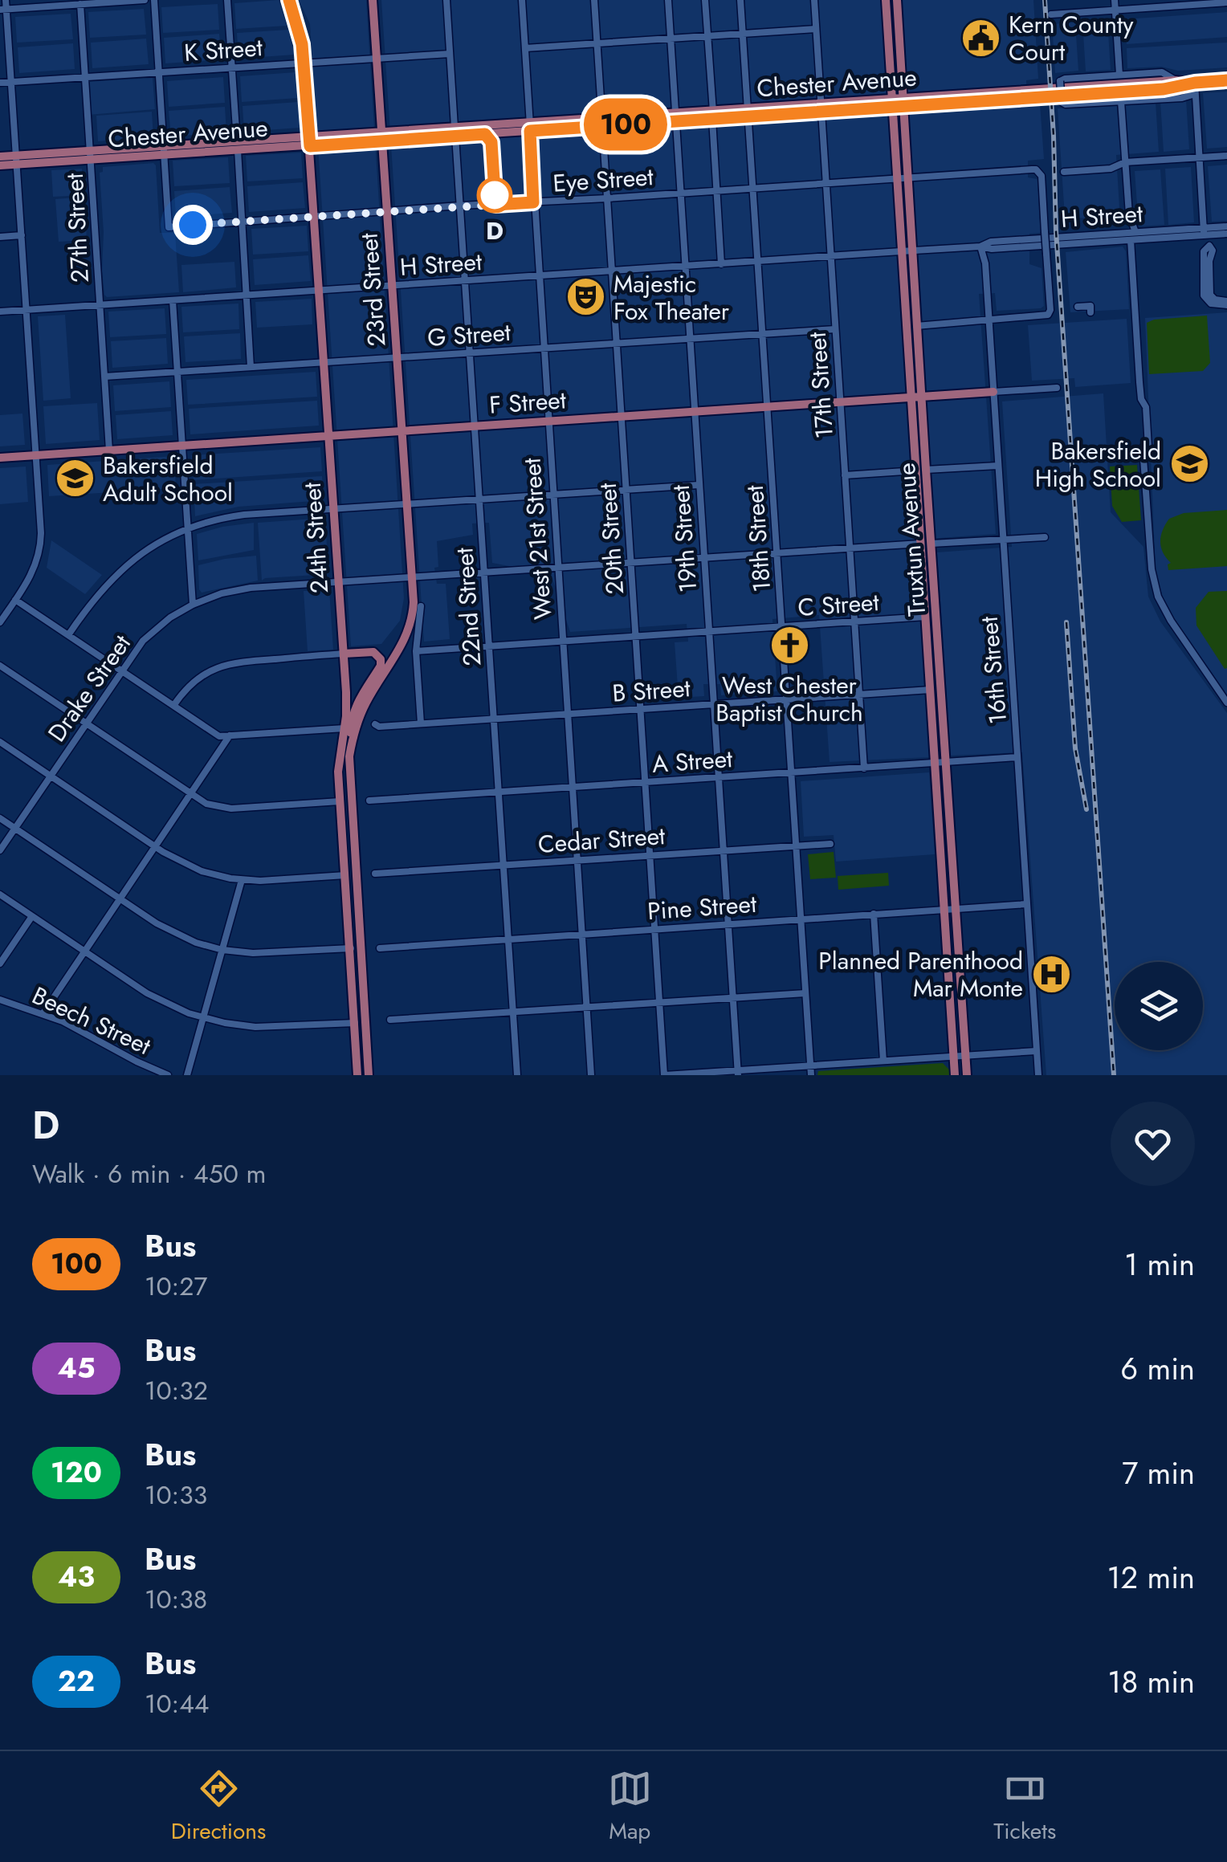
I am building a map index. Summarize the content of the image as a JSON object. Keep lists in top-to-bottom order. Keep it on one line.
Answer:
{"streets":{"main road":["Chester Avenue","23rd Street","F Street","24th Street","Truxtun Avenue"],"street":["K Street","Eye Street","H Street","27th Street","G Street","17th Street","West 21st Street","20th Street","19th Street","18th Street","C Street","22nd Street","16th Street","Drake Street","B Street","A Street","Cedar Street","Pine Street","Beech Street"]},"crossings":[["K Street","27th Street"],["K Street","23rd Street"],["K Street","24th Street"],["K Street","22nd Street"],["Chester Avenue","Eye Street"],["Chester Avenue","27th Street"],["Chester Avenue","23rd Street"],["Chester Avenue","17th Street"],["Chester Avenue","24th Street"],["Chester Avenue","West 21st Street"],["Chester Avenue","20th Street"],["Chester Avenue","19th Street"],["Chester Avenue","18th Street"],["Chester Avenue","Truxtun Avenue"],["Chester Avenue","22nd Street"],["Eye Street","23rd Street"],["Eye Street","17th Street"],["Eye Street","24th Street"],["Eye Street","West 21st Street"],["Eye Street","20th Street"],["Eye Street","19th Street"],["Eye Street","18th Street"],["Eye Street","Truxtun Avenue"],["Eye Street","22nd Street"],["Eye Street","16th Street"],["H Street","27th Street"],["H Street","23rd Street"],["H Street","17th Street"],["H Street","24th Street"],["H Street","West 21st Street"],["H Street","20th Street"],["H Street","19th Street"],["H Street","18th Street"],["H Street","Truxtun Avenue"],["H Street","22nd Street"],["H Street","16th Street"],["27th Street","G Street"],["27th Street","F Street"],["23rd Street","G Street"],["23rd Street","F Street"],["23rd Street","Drake Street"],["G Street","17th Street"],["G Street","24th Street"],["G Street","West 21st Street"],["G Street","20th Street"],["G Street","19th Street"],["G Street","18th Street"],["G Street","22nd Street"],["17th Street","F Street"],["17th Street","C Street"],["17th Street","Drake Street"],["17th Street","B Street"],["17th Street","A Street"],["F Street","24th Street"],["F Street","West 21st Street"],["F Street","20th Street"],["F Street","19th Street"],["F Street","18th Street"],["F Street","Truxtun Avenue"],["F Street","22nd Street"],["F Street","16th Street"],["24th Street","Drake Street"],["West 21st Street","C Street"],["West 21st Street","Drake Street"],["West 21st Street","B Street"],["West 21st Street","A Street"],["West 21st Street","Cedar Street"],["West 21st Street","Pine Street"],["20th Street","C Street"],["20th Street","Drake Street"],["20th Street","B Street"],["20th Street","A Street"],["20th Street","Cedar Street"],["20th Street","Pine Street"],["19th Street","C Street"],["19th Street","Drake Street"],["19th Street","B Street"],["19th Street","A Street"],["19th Street","Cedar Street"],["19th Street","Pine Street"],["18th Street","C Street"],["18th Street","Drake Street"],["18th Street","B Street"],["18th Street","A Street"],["18th Street","Cedar Street"],["18th Street","Pine Street"],["Truxtun Avenue","C Street"],["Truxtun Avenue","Drake Street"],["Truxtun Avenue","B Street"],["Truxtun Avenue","A Street"],["Truxtun Avenue","Pine Street"],["C Street","22nd Street"],["22nd Street","Drake Street"],["22nd Street","B Street"],["22nd Street","A Street"],["22nd Street","Cedar Street"],["22nd Street","Pine Street"],["16th Street","A Street"],["16th Street","Pine Street"]],"places":{"public building":["Kern County Court"],"other":["D"],"theatre":["Majestic Fox Theater"],"school or university":["Bakersfield High School","Bakersfield Adult School"],"church":["West Chester Baptist Church"],"hospital":["Planned Parenthood Mar Monte"]},"lines":["bus line 100"],"page":{"on_map":"100","heading":["D","Walk · 6 min · 450 m"],"list":[{"mark":"100","name":"Bus","note":"10:27","value":"1 min"},{"mark":"45","name":"Bus","note":"10:32","value":"6 min"},{"mark":"120","name":"Bus","note":"10:33","value":"7 min"},{"mark":"43","name":"Bus","note":"10:38","value":"12 min"},{"mark":"22","name":"Bus","note":"10:44","value":"18 min"}],"tabs":["Directions","Map","Tickets"]}}
